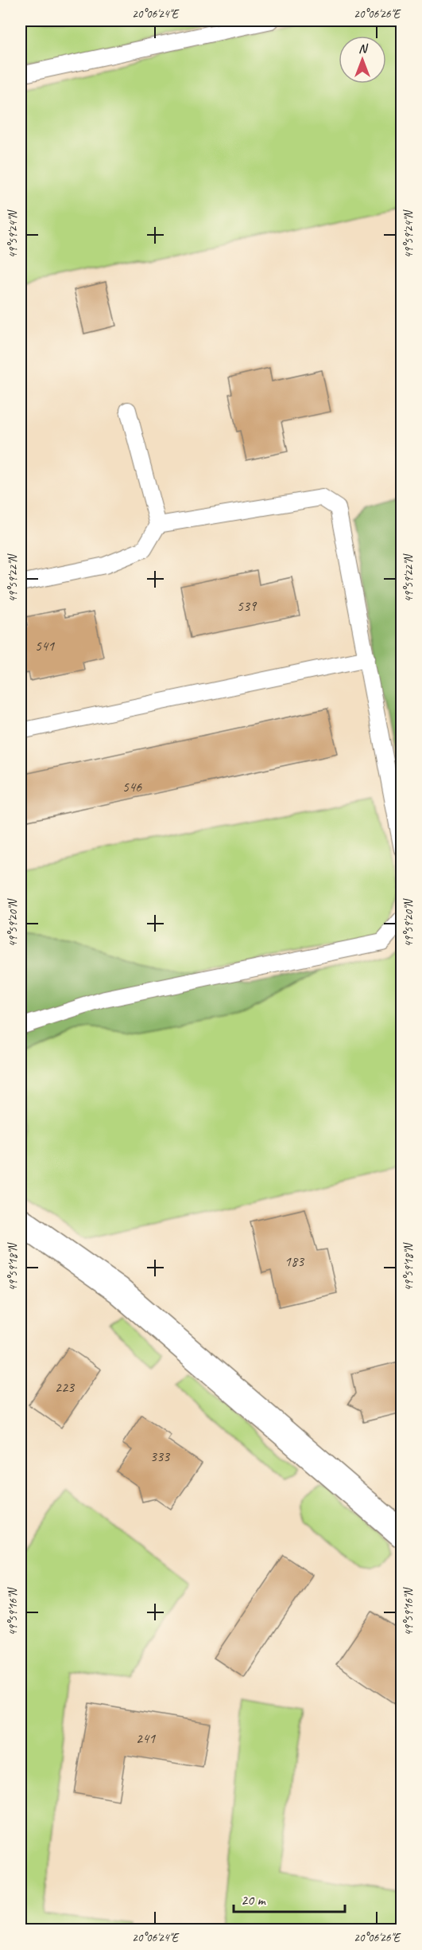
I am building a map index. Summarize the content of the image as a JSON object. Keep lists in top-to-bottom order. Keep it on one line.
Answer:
{"house_numbers":["539","541","546","183","223","333","241"],"scale_bar":"20 m","north":"top","coordinates":["20°06'24\"E","20°06'26\"E","49°59'24\"N","49°59'22\"N","49°59'20\"N","49°59'18\"N","49°59'16\"N"]}
